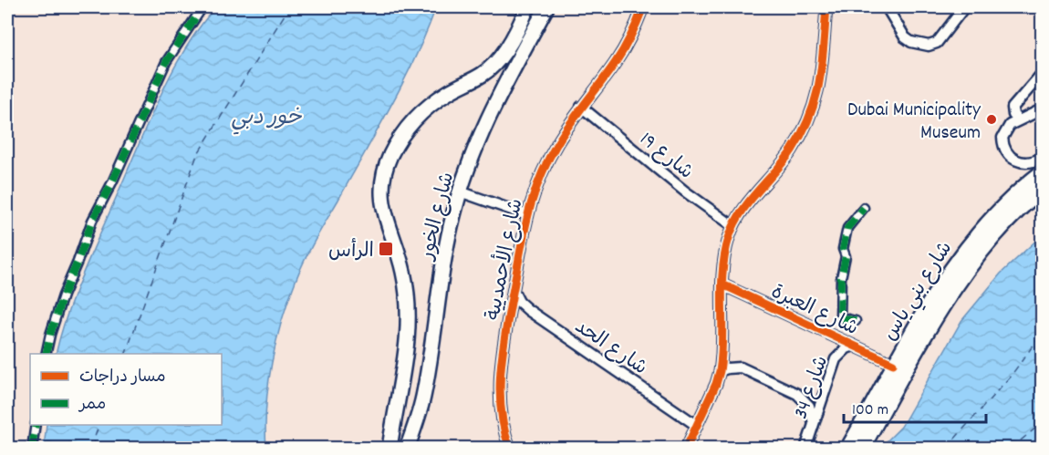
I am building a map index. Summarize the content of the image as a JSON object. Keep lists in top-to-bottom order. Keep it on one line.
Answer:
{"streets":{"main road":["شارع الخور","شارع بني ياس"],"street":["شارع 19","شارع الأحمديية","شارع العبرة","شارع الحد","شارع 34"]},"crossings":[["شارع 19","شارع الأحمديية"],["شارع الأحمديية","شارع الحد"],["شارع بني ياس","شارع العبرة"],["شارع العبرة","شارع 34"]],"water":["خور دبي"],"places":{"other":["Dubai Municipality Museum"],"transit":["الرأس"]},"legend":["مسار دراجات","ممر"],"scale_bar":"100 m"}
